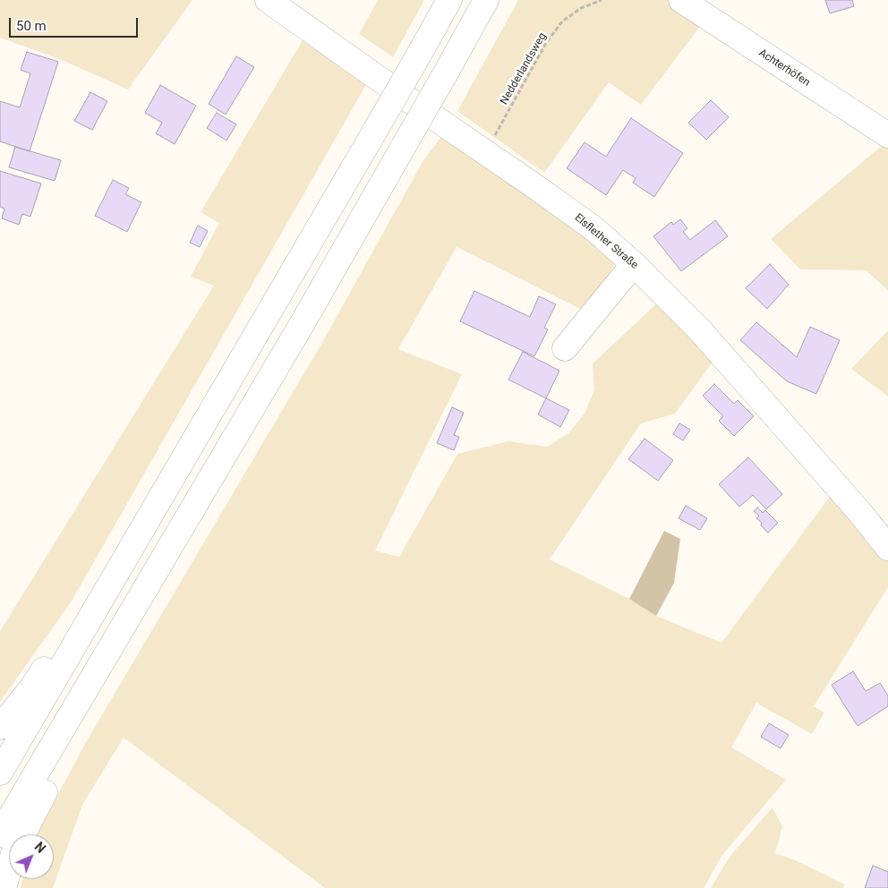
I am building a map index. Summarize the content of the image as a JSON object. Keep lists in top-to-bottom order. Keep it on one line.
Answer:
{"streets":{"main road":["Achterhöfen","Elsflether Straße"],"path":["Nedderlandsweg"]},"scale_bar":"50 m","north":"top right"}
